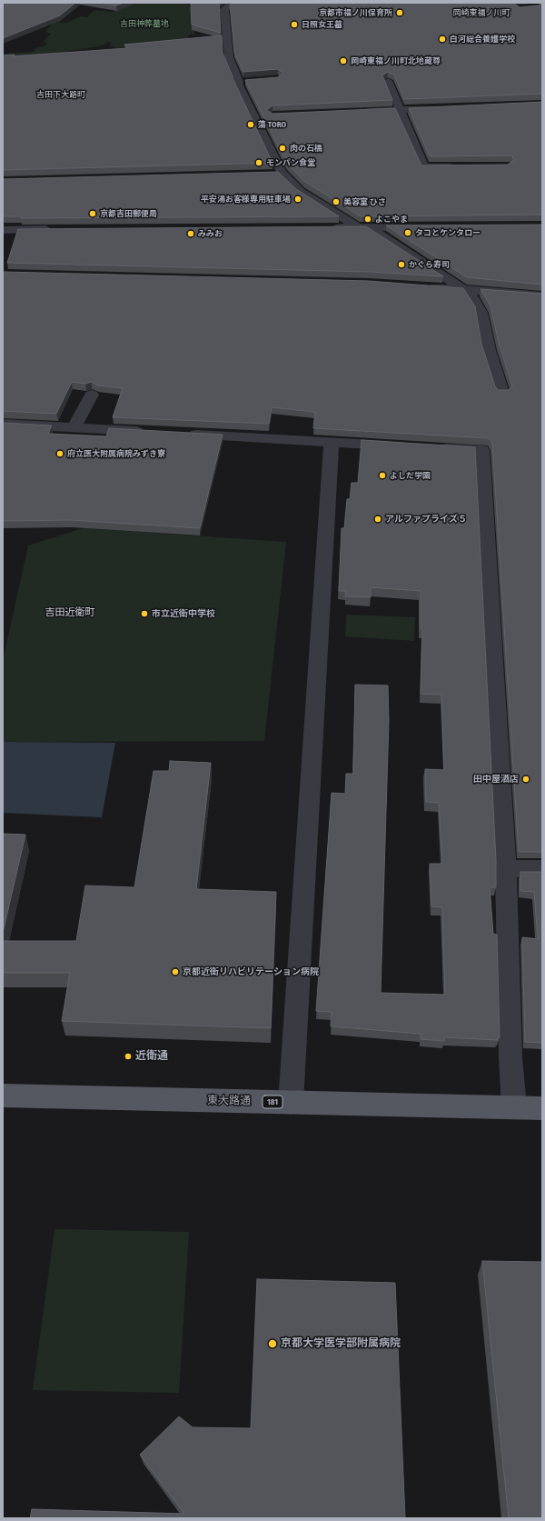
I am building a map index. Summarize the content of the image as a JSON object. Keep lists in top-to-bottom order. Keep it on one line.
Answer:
{"streets":{"main road":["東大路通","181"]},"districts":["岡崎東福ノ川町","吉田下大路町","吉田近衛町"],"parks":["吉田神葬墓地"],"places":["京都市福ノ川保育所","日照女王墓","白河総合養護学校","岡崎東福ノ川町北地蔵尊","蕩 TORO","肉の石橋","モンパン食堂","平安湯お客様専用駐車場","美容室 ひさ","京都吉田郵便局","よこやま","タコとケンタロー","みみお","かぐら寿司","府立医大附属病院みずき寮","よしだ学園","アルファプライズ５","市立近衛中学校","田中屋酒店","京都近衛リハビリテーション病院","近衛通","京都大学医学部附属病院"]}
